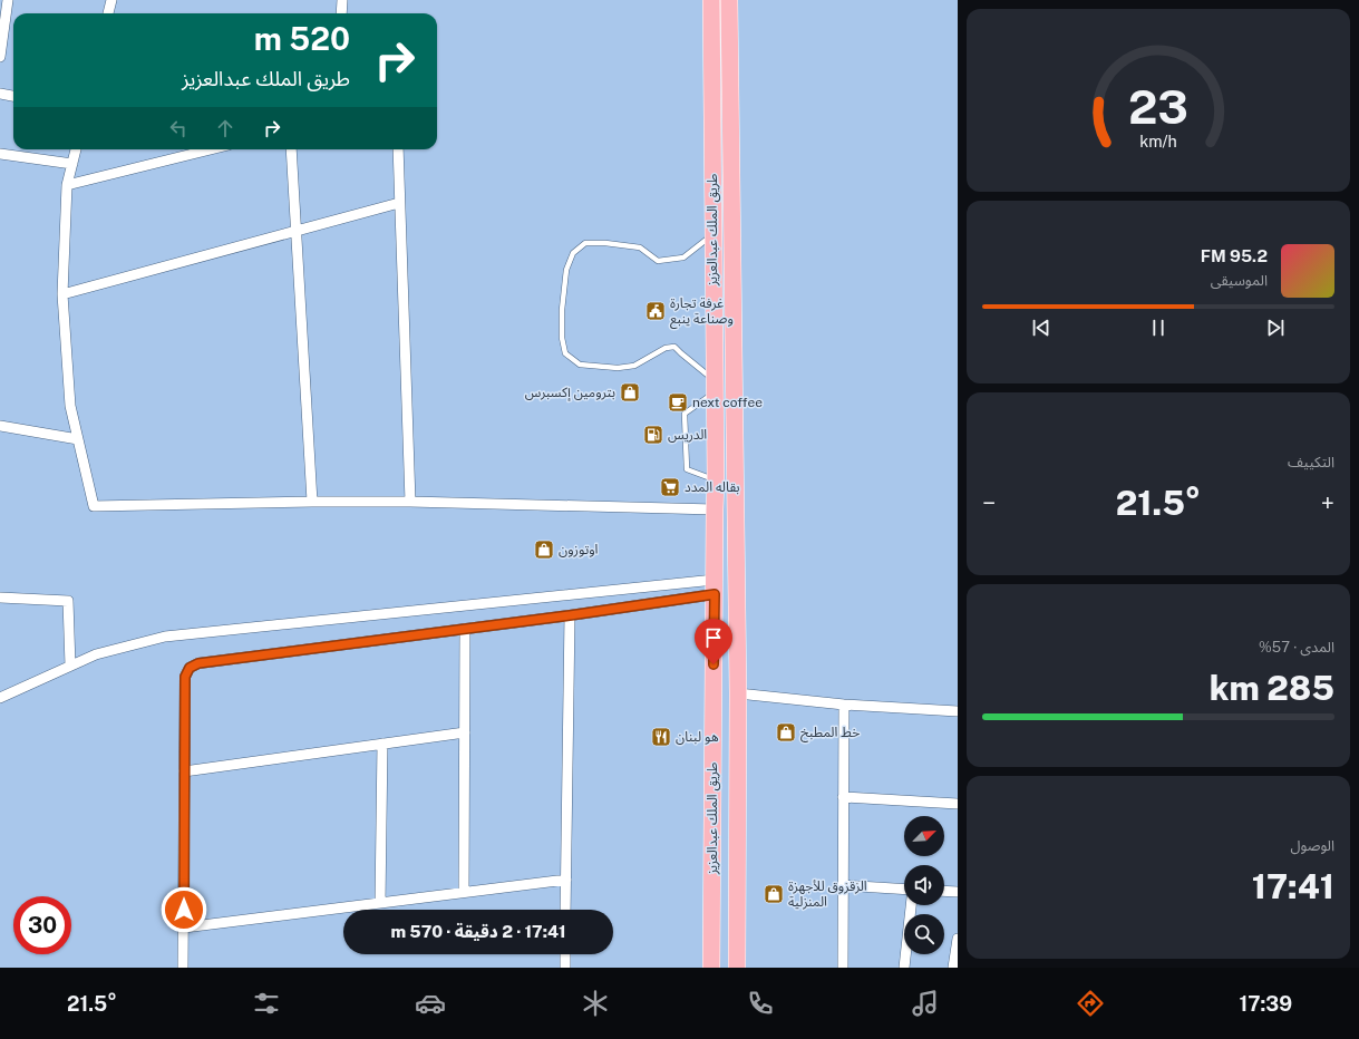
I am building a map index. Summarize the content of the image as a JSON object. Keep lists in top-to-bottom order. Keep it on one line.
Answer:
{"streets":{"highway":["طريق الملك عبدالعزيز"]},"places":{"public building":["غرفة تجارة وصناعة ينبع"],"shop":["بترومين إكسبرس","اوتوزون","خط المطبخ","الزقزوق للأجهزة المنزلية"],"cafe":["next coffee"],"fuel station":["الدريس"],"supermarket":["بقاله المدد"],"restaurant":["هو لبنان"]},"north":"top right","page":{"turn":["520 m","طريق الملك عبدالعزيز"],"song":["95.2 FM","الموسيقى"],"tile":["التكييف",["المدى · 57%","285 km"],["الوصول","17:41"]],"heat":["−","21.5°","+"],"limit":"30","trip":"17:41 · 2 دقيقة · 570 m","tabs":["17:39","21.5°"],"gauge":["23","km/h"]}}
